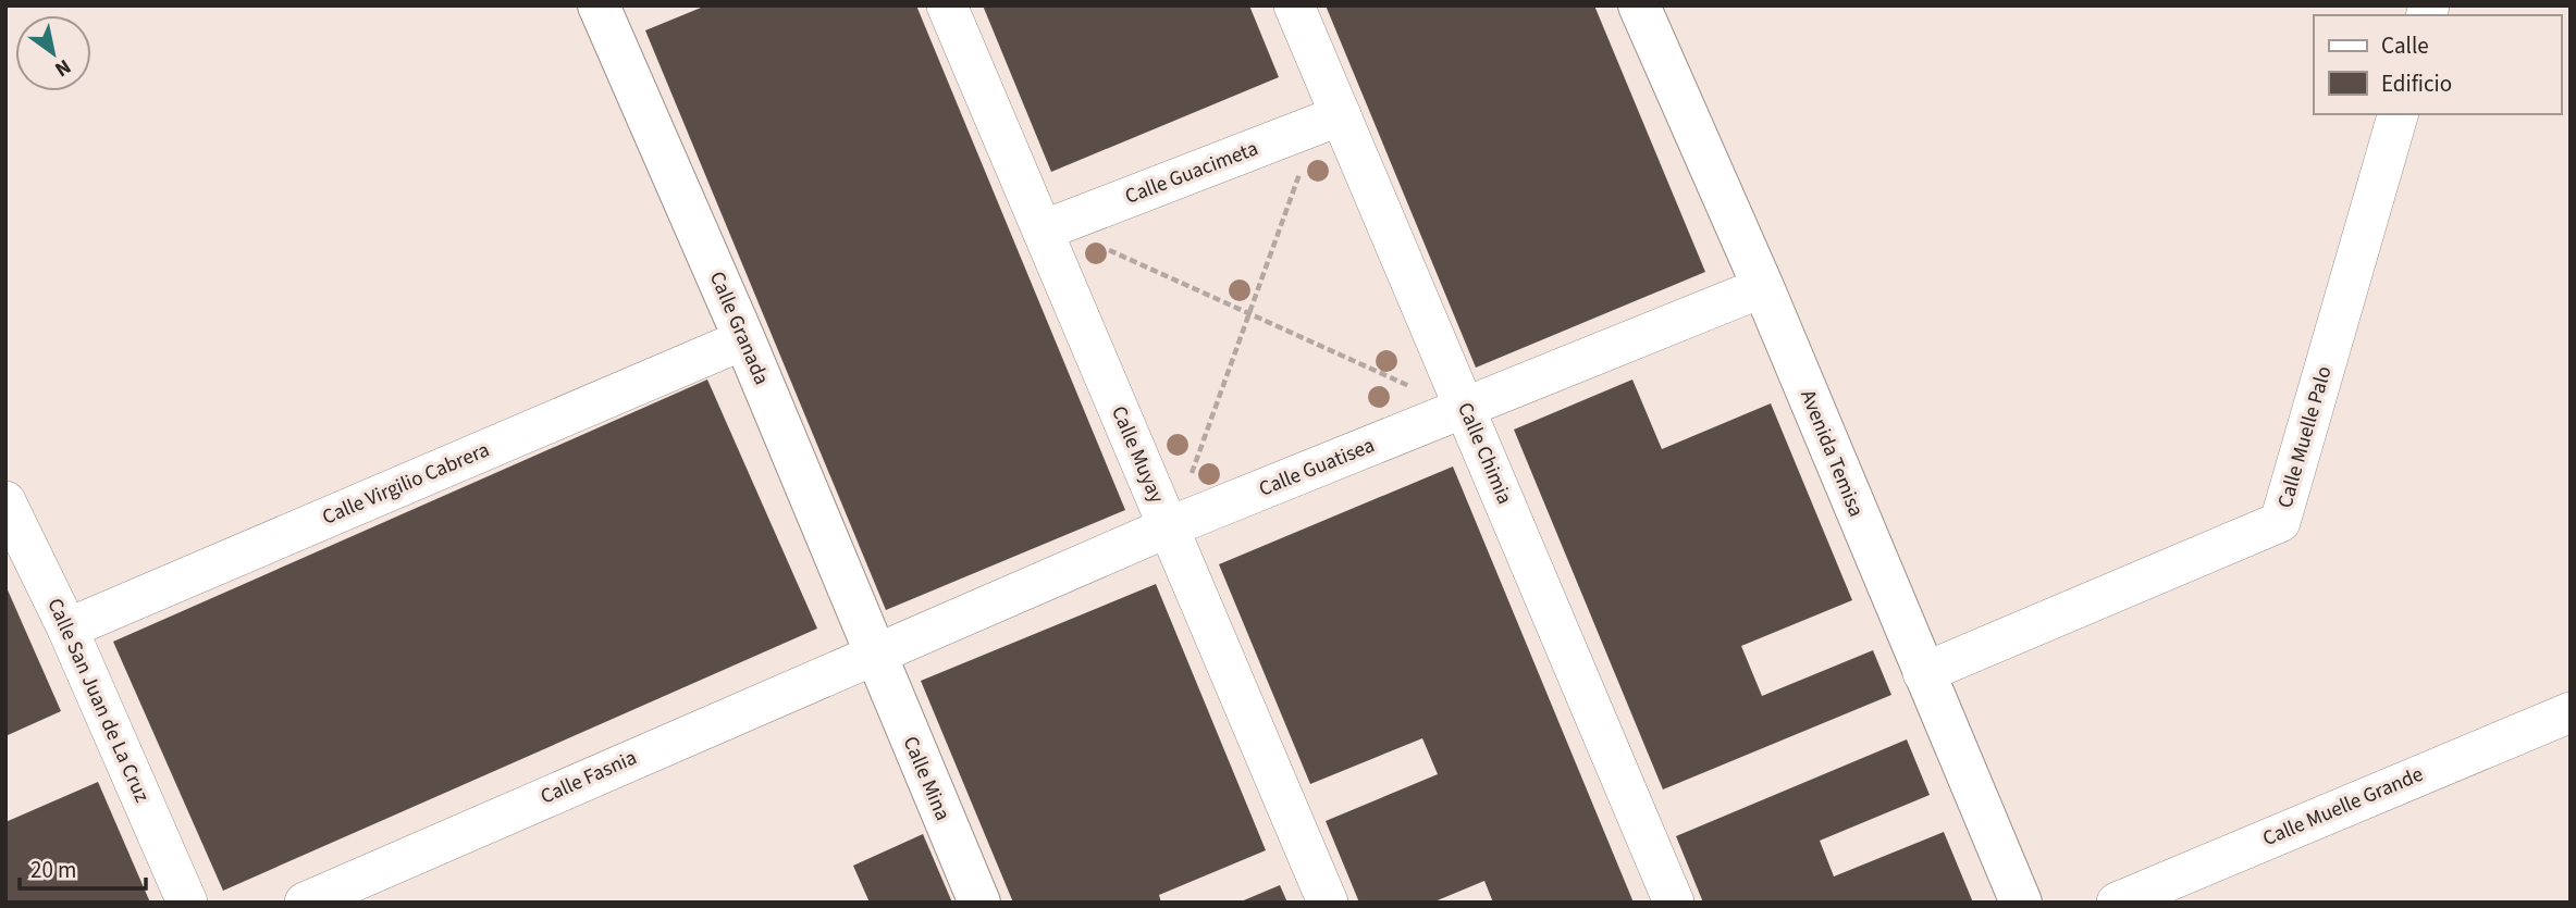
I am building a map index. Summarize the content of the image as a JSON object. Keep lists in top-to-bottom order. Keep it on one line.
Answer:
{"streets":{"street":["Calle Guacimeta","Calle Granada","Calle Muelle Palo","Calle Chimia","Avenida Temisa","Calle Muyay","Calle Guatisea","Calle Virgilio Cabrera","Calle San Juan de La Cruz","Calle Fasnia","Calle Mina","Calle Muelle Grande"]},"crossings":[["Calle Guacimeta","Calle Chimia"],["Calle Guacimeta","Calle Muyay"],["Calle Granada","Calle Guatisea"],["Calle Granada","Calle Virgilio Cabrera"],["Calle Granada","Calle Fasnia"],["Calle Granada","Calle Mina"],["Calle Muelle Palo","Avenida Temisa"],["Calle Chimia","Calle Guatisea"],["Avenida Temisa","Calle Guatisea"],["Calle Muyay","Calle Guatisea"],["Calle Guatisea","Calle Fasnia"],["Calle Guatisea","Calle Mina"],["Calle Virgilio Cabrera","Calle San Juan de La Cruz"],["Calle Fasnia","Calle Mina"]],"legend":["Calle","Edificio"],"scale_bar":"20 m","north":"bottom right"}
